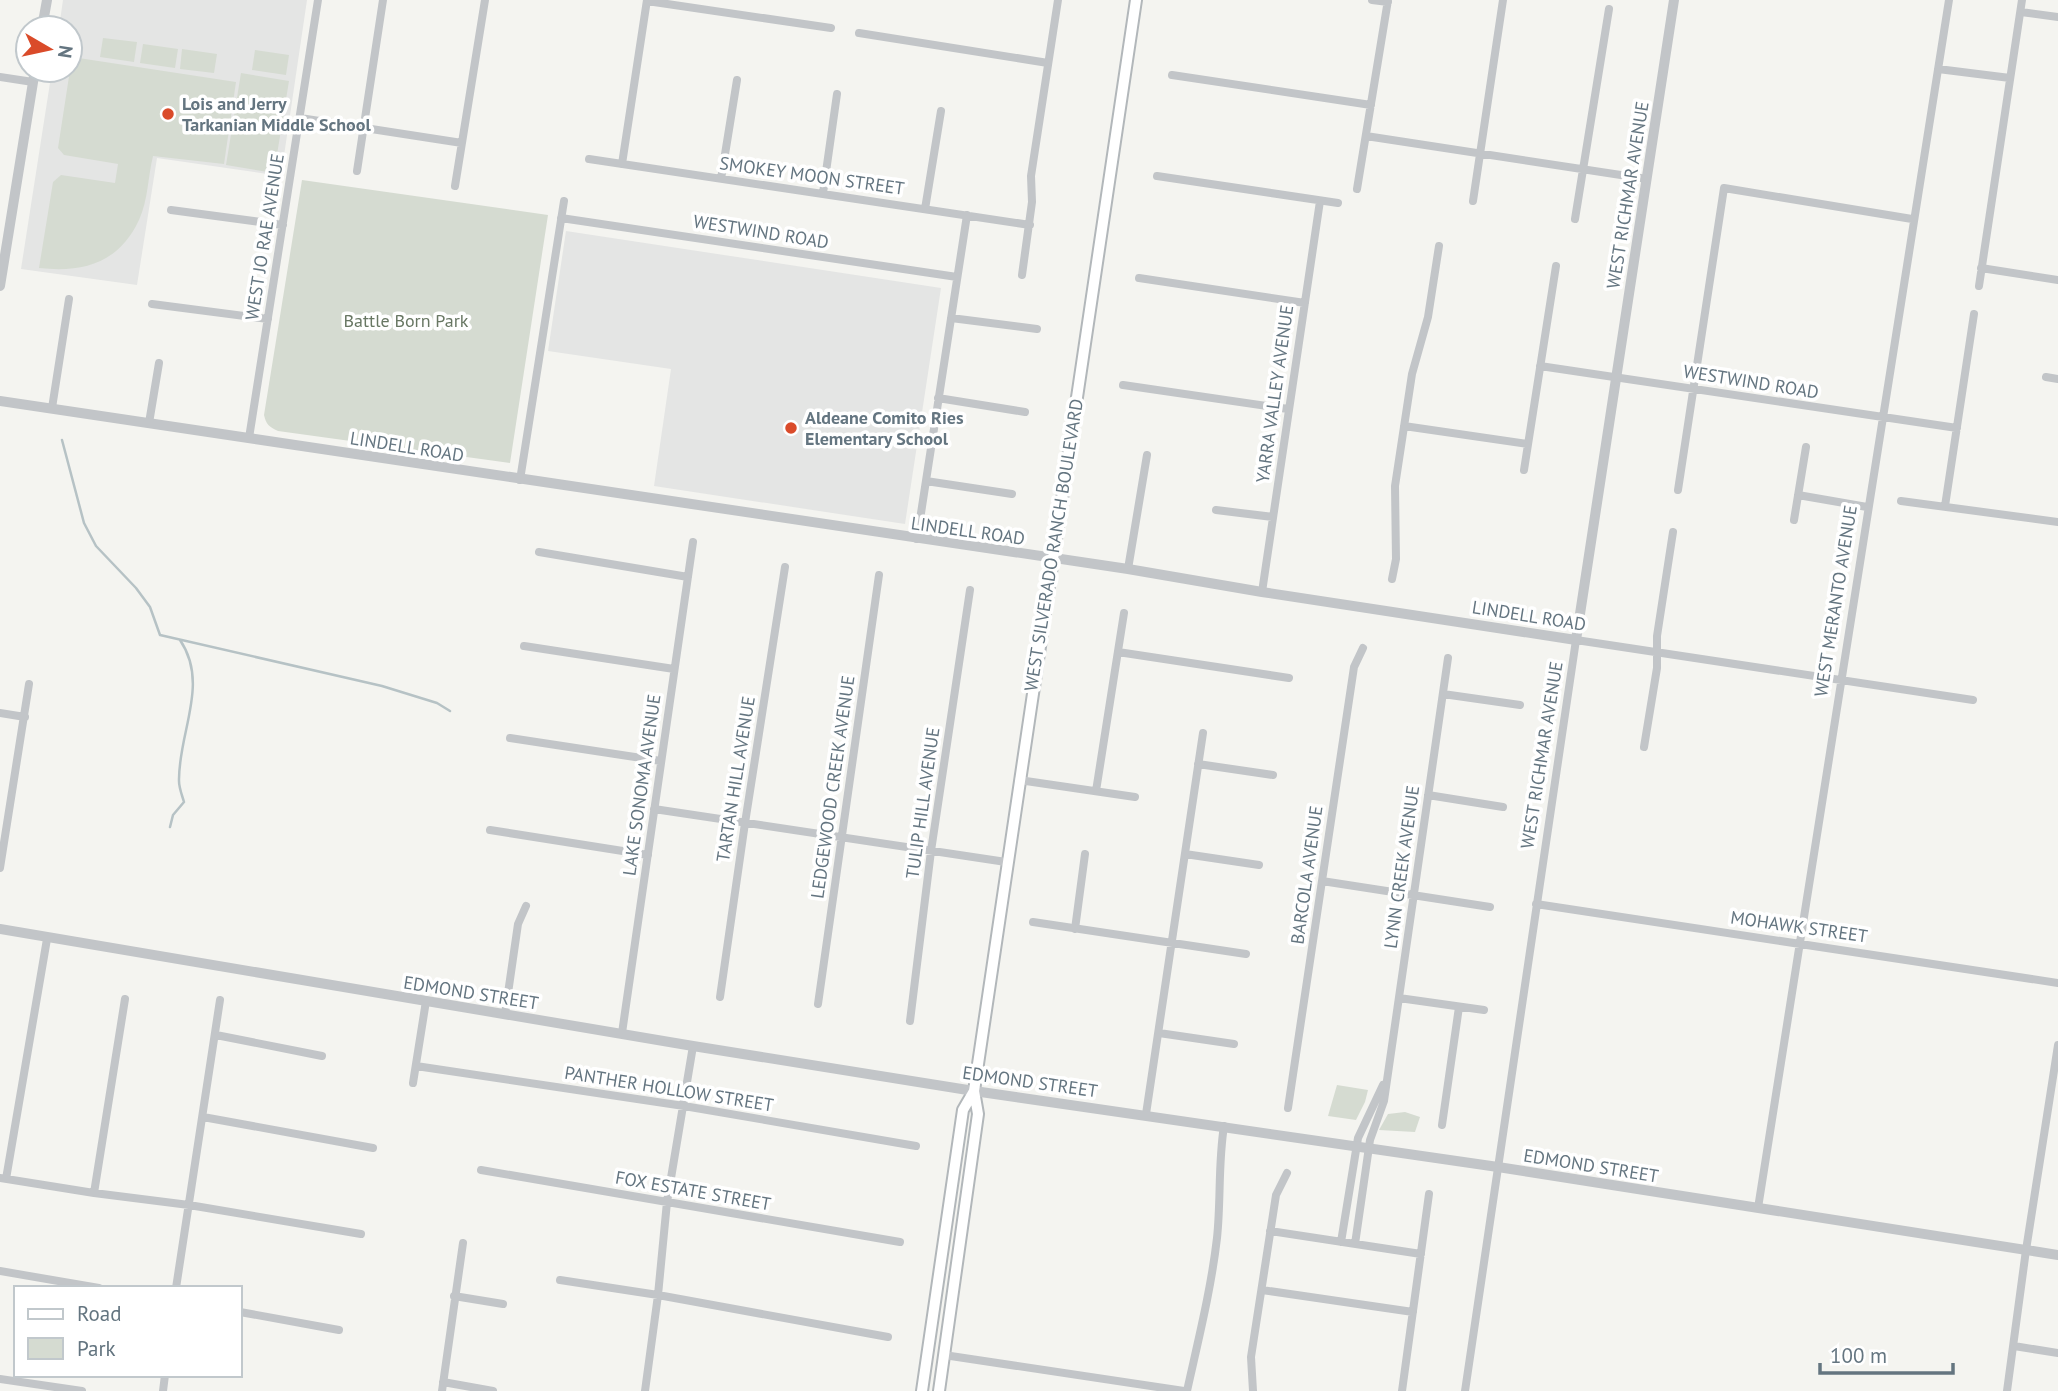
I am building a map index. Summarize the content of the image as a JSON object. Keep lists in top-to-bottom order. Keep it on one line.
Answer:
{"streets":{"main road":["WEST SILVERADO RANCH BOULEVARD"],"street":["SMOKEY MOON STREET","WEST RICHMAR AVENUE","WESTWIND ROAD","WEST JO RAE AVENUE","YARRA VALLEY AVENUE","LINDELL ROAD","WEST MERANTO AVENUE","TARTAN HILL AVENUE","LAKE SONOMA AVENUE","LEDGEWOOD CREEK AVENUE","TULIP HILL AVENUE","LYNN CREEK AVENUE","BARCOLA AVENUE","MOHAWK STREET","EDMOND STREET","PANTHER HOLLOW STREET","FOX ESTATE STREET"]},"crossings":[["WEST RICHMAR AVENUE","WESTWIND ROAD"],["WEST RICHMAR AVENUE","LINDELL ROAD"],["WEST RICHMAR AVENUE","MOHAWK STREET"],["WEST RICHMAR AVENUE","EDMOND STREET"],["WESTWIND ROAD","WEST MERANTO AVENUE"],["WEST JO RAE AVENUE","LINDELL ROAD"],["YARRA VALLEY AVENUE","LINDELL ROAD"],["LINDELL ROAD","WEST SILVERADO RANCH BOULEVARD"],["LINDELL ROAD","WEST MERANTO AVENUE"],["WEST SILVERADO RANCH BOULEVARD","EDMOND STREET"],["WEST MERANTO AVENUE","MOHAWK STREET"],["WEST MERANTO AVENUE","EDMOND STREET"],["LAKE SONOMA AVENUE","EDMOND STREET"],["LYNN CREEK AVENUE","EDMOND STREET"]],"parks":["Battle Born Park"],"places":["Lois and Jerry Tarkanian Middle School","Aldeane Comito Ries Elementary School"],"legend":["Road","Park"],"scale_bar":"100 m","north":"right"}
